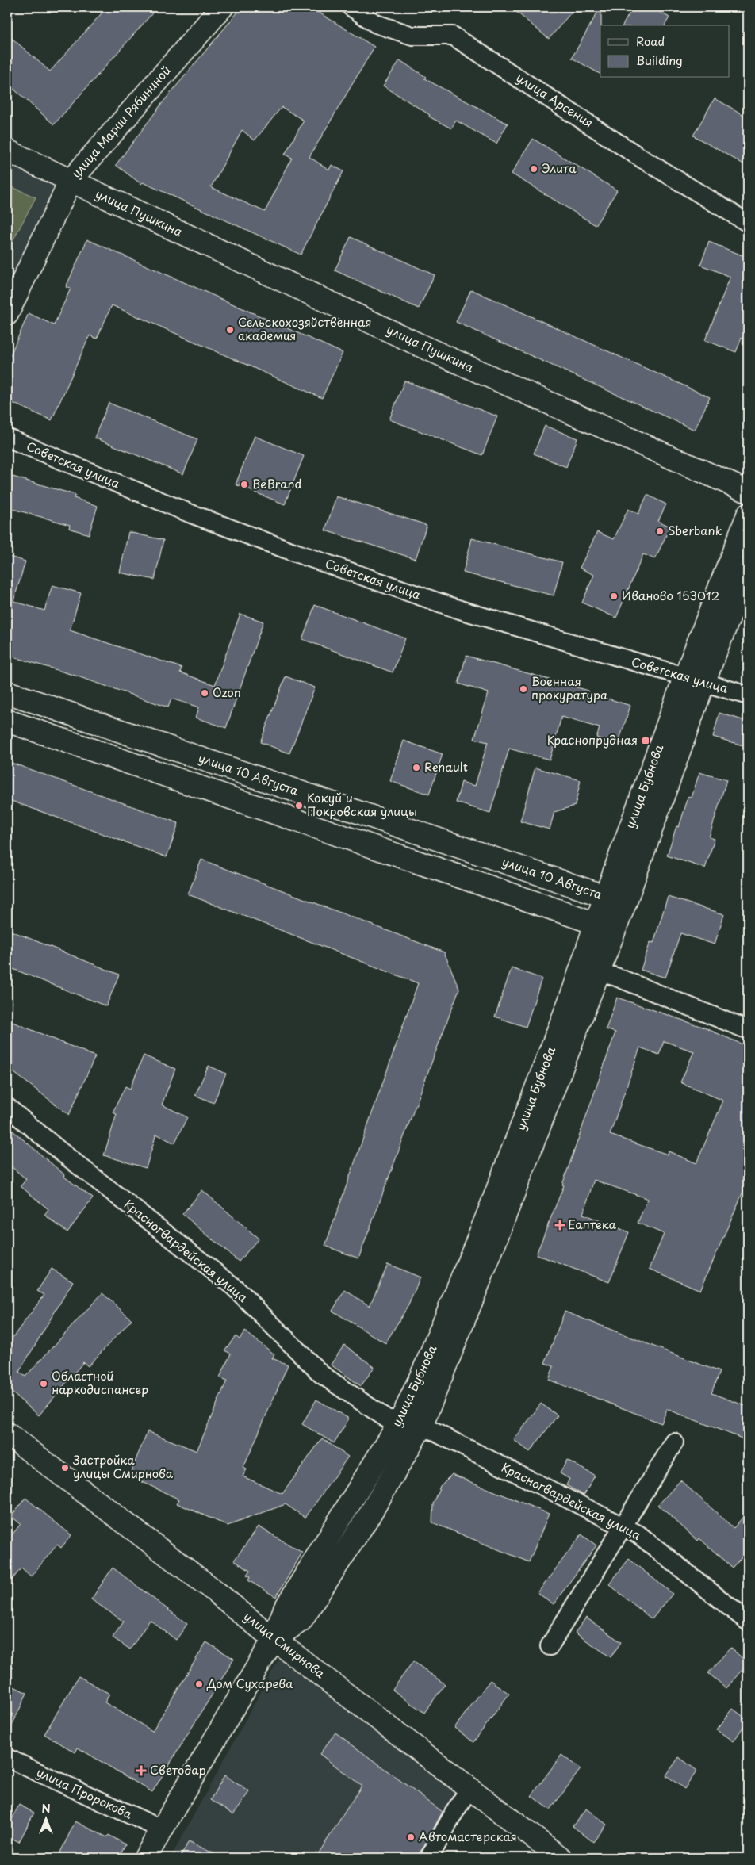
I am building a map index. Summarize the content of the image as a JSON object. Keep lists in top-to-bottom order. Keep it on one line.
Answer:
{"streets":{"main road":["улица Марии Рябининой","улица Пушкина","улица 10 Августа","улица Бубнова","улица Смирнова"],"street":["улица Арсения","Советская улица","Красногвардейская улица","улица Пророкова"]},"crossings":[["улица Марии Рябининой","улица Пушкина"],["Советская улица","улица Бубнова"],["улица 10 Августа","улица Бубнова"],["улица Бубнова","Красногвардейская улица"],["улица Бубнова","улица Смирнова"],["улица Бубнова","улица Пророкова"]],"places":{"other":["Элита","Сельскохозяйственная академия","BeBrand","Sberbank","Иваново 153012","Военная прокуратура","Ozon","Renault","Кокуй и Покровская улицы","Областной наркодиспансер","Застройка улицы Смирнова","Дом Сухарева","Автомастерская"],"transit":["Краснопрудная"],"health":["Еаптека","Светодар"]},"legend":["Road","Building"],"north":"top"}
